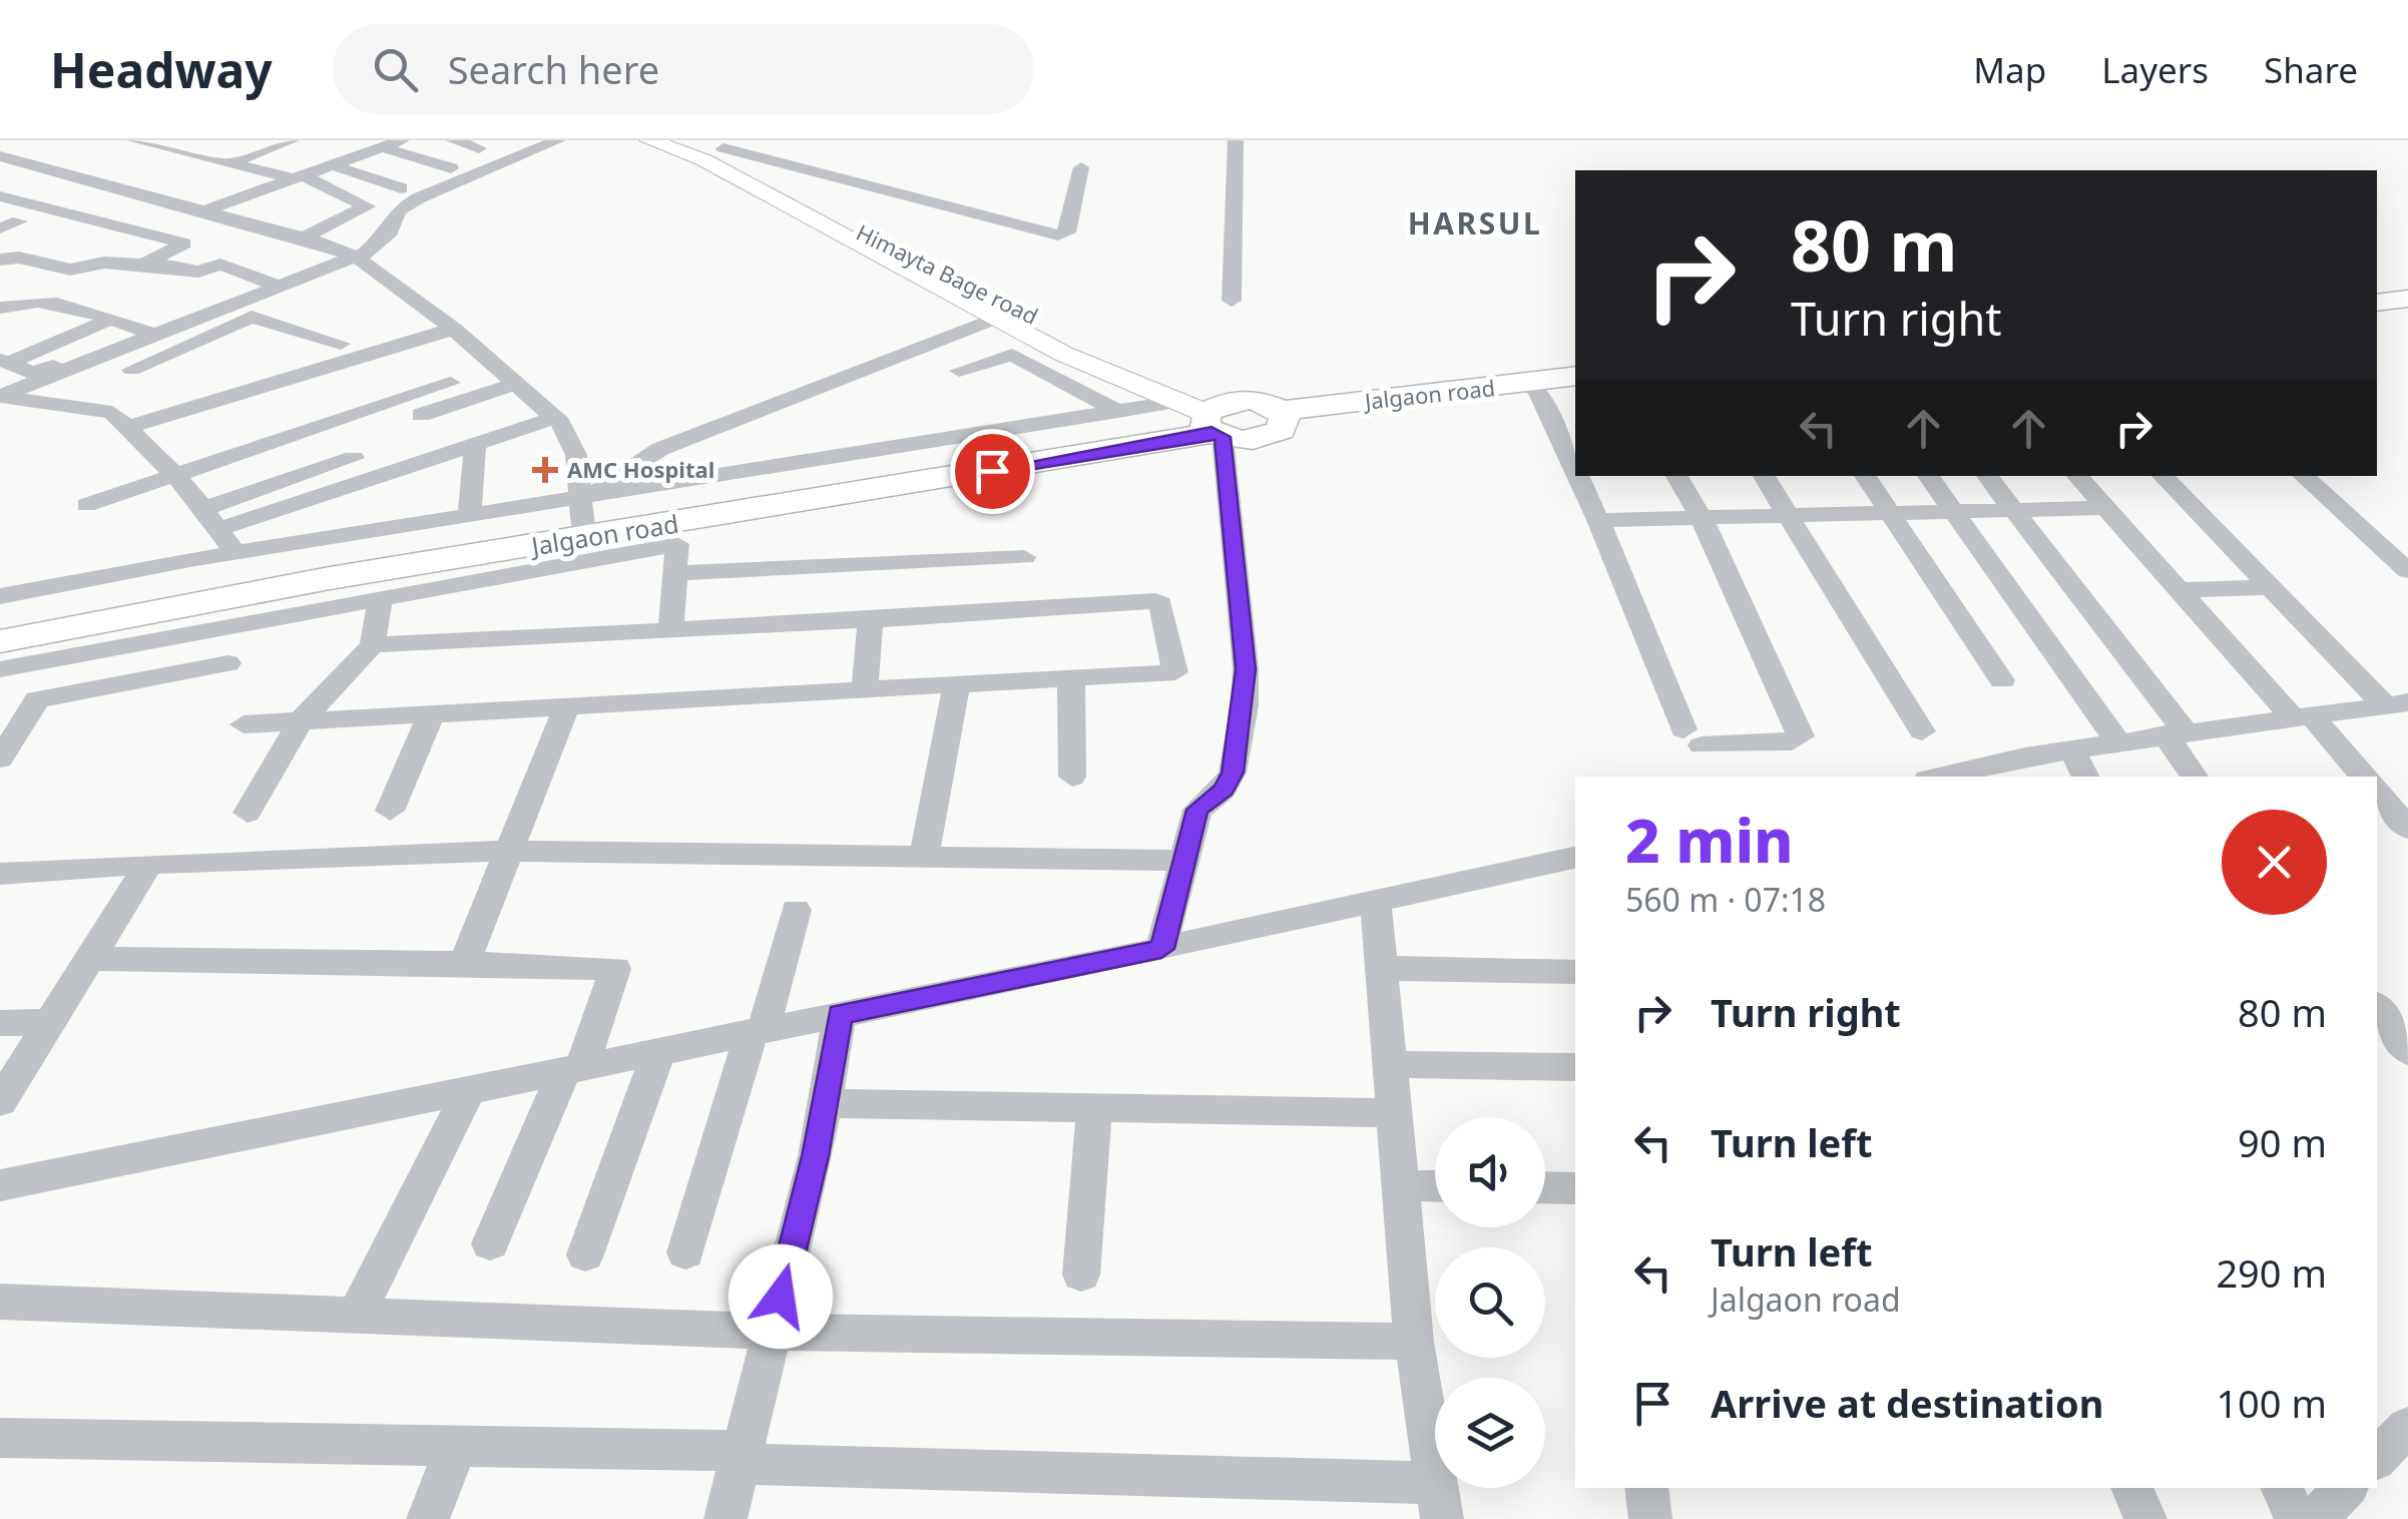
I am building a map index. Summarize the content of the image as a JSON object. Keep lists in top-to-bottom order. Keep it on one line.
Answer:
{"streets":{"highway":["Jalgaon road"],"main road":["Himayta Bage road"]},"crossings":[["Himayta Bage road","Jalgaon road"]],"districts":["HARSUL"],"places":{"health":["AMC Hospital"]},"page":{"header":"Headway","search":"Search here","nav":["Map","Layers","Share"],"turn":["80 m","Turn right"],"heading":["2 min","560 m · 07:18"],"list":[{"name":"Turn right","value":"80 m"},{"name":"Turn left","value":"90 m"},{"name":"Turn left","note":"Jalgaon road","value":"290 m"},{"name":"Arrive at destination","value":"100 m"}]}}
